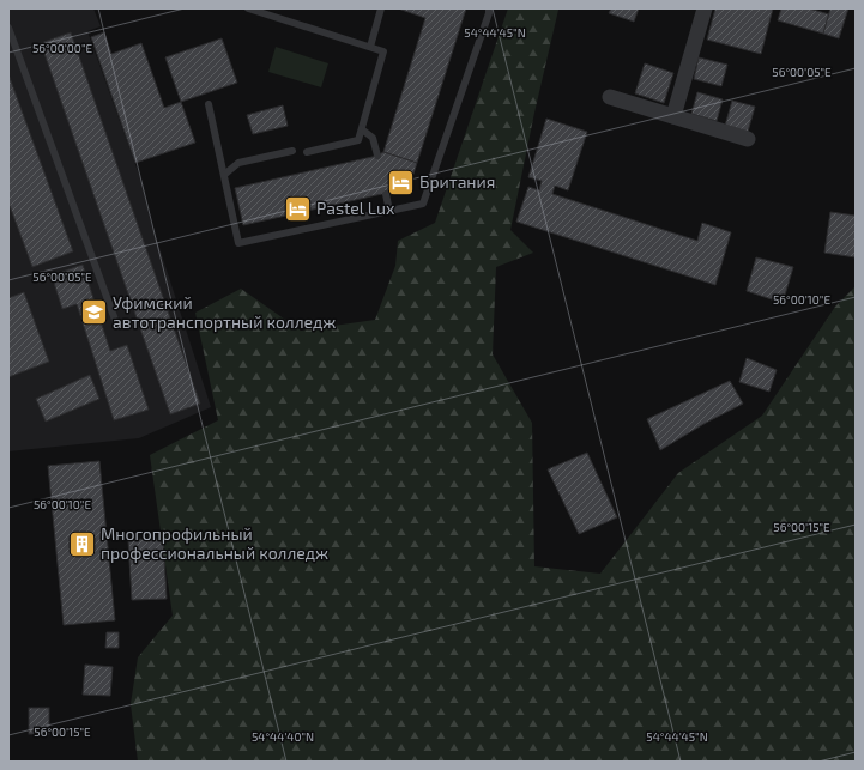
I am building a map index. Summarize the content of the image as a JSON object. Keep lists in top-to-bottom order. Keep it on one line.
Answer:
{"places":{"hotel":["Британия","Pastel Lux"],"school or university":["Уфимский автотранспортный колледж"],"building":["Многопрофильный профессиональный колледж"]},"coordinates":["54°44'45\"N","56°00'00\"E","56°00'05\"E","56°00'10\"E","56°00'15\"E","54°44'40\"N"]}
